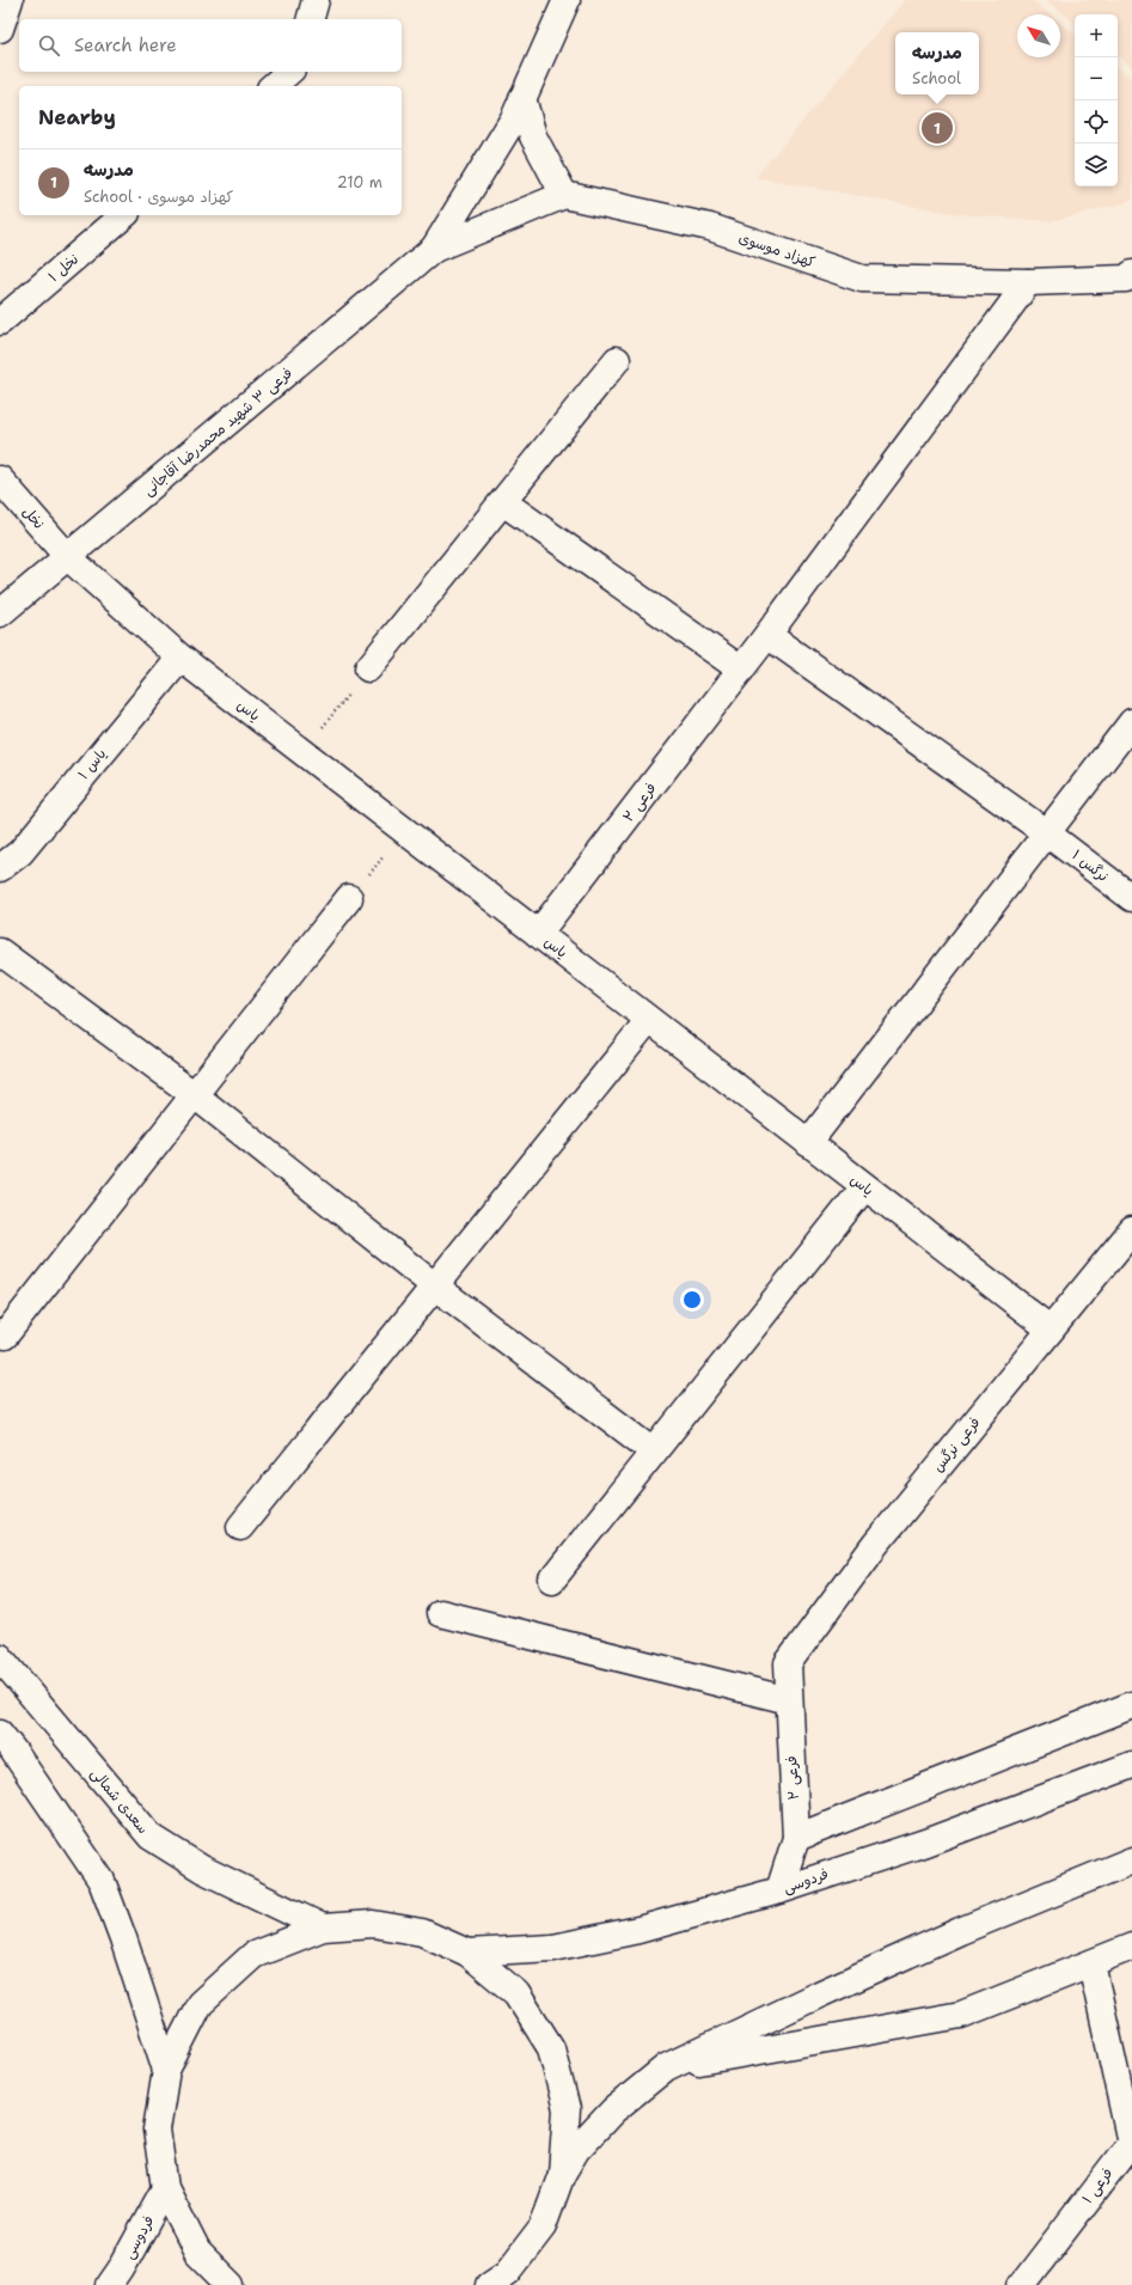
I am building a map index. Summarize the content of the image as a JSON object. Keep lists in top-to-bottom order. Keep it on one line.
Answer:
{"streets":{"street":["کهزاد موسوی","نخل ۱","فرعی ۳ شهید محمدرضا آقاجانی","نخل","یاس","یاس ۱","فرعی ۲","نرگس ۱","فرعی نرگس","سعدی شمالی","فردوسی","فرعی ۱"]},"crossings":[["کهزاد موسوی","فرعی ۲"],["فرعی ۳ شهید محمدرضا آقاجانی","نخل"],["فرعی ۳ شهید محمدرضا آقاجانی","یاس"],["نخل","یاس"],["یاس","یاس ۱"],["یاس","فرعی ۲"],["یاس","فرعی نرگس"],["فرعی ۲","نرگس ۱"],["فرعی ۲","فرعی نرگس"],["فرعی ۲","فردوسی"]],"north":"top left","page":{"map_buttons":["+","−"],"search":"Search here","popup":["مدرسه","School"],"heading":"Nearby","pins":"1","list":[{"mark":"1","name":"مدرسه","note":"School · کهزاد موسوی","value":"210 m"}]}}
